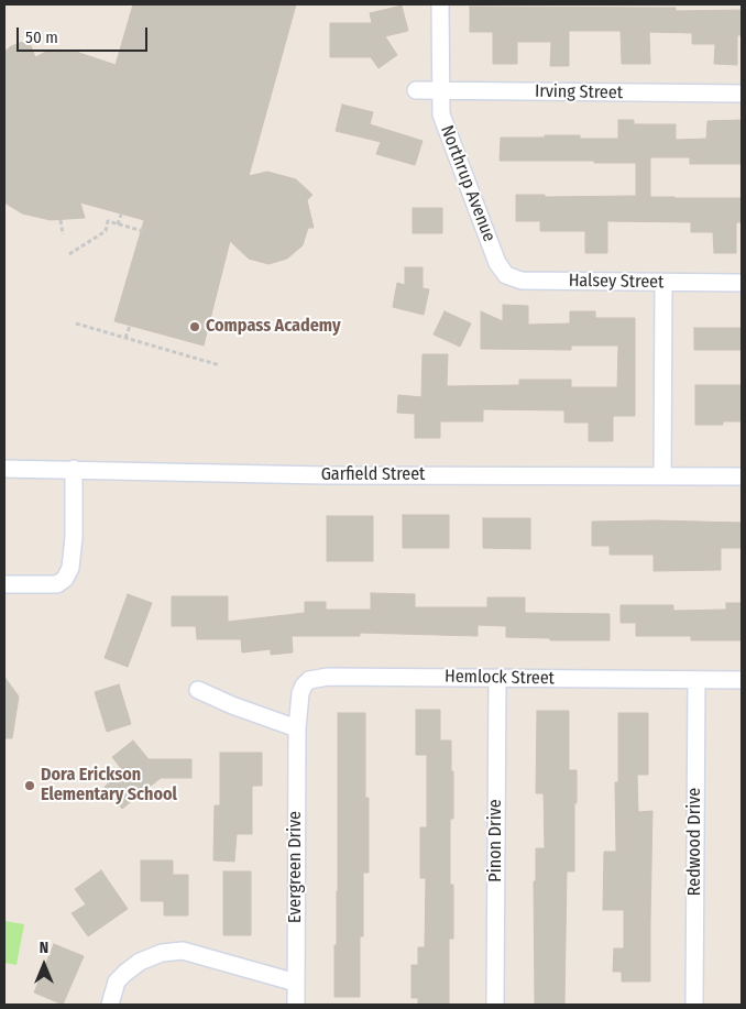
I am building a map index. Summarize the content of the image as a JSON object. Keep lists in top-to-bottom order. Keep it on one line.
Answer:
{"streets":{"street":["Irving Street","Northrup Avenue","Halsey Street","Garfield Street","Hemlock Street","Pinon Drive","Redwood Drive","Evergreen Drive"]},"crossings":[["Irving Street","Northrup Avenue"],["Northrup Avenue","Halsey Street"],["Hemlock Street","Pinon Drive"],["Hemlock Street","Redwood Drive"],["Hemlock Street","Evergreen Drive"]],"places":["Compass Academy","Dora Erickson Elementary School"],"scale_bar":"50 m","north":"top"}
